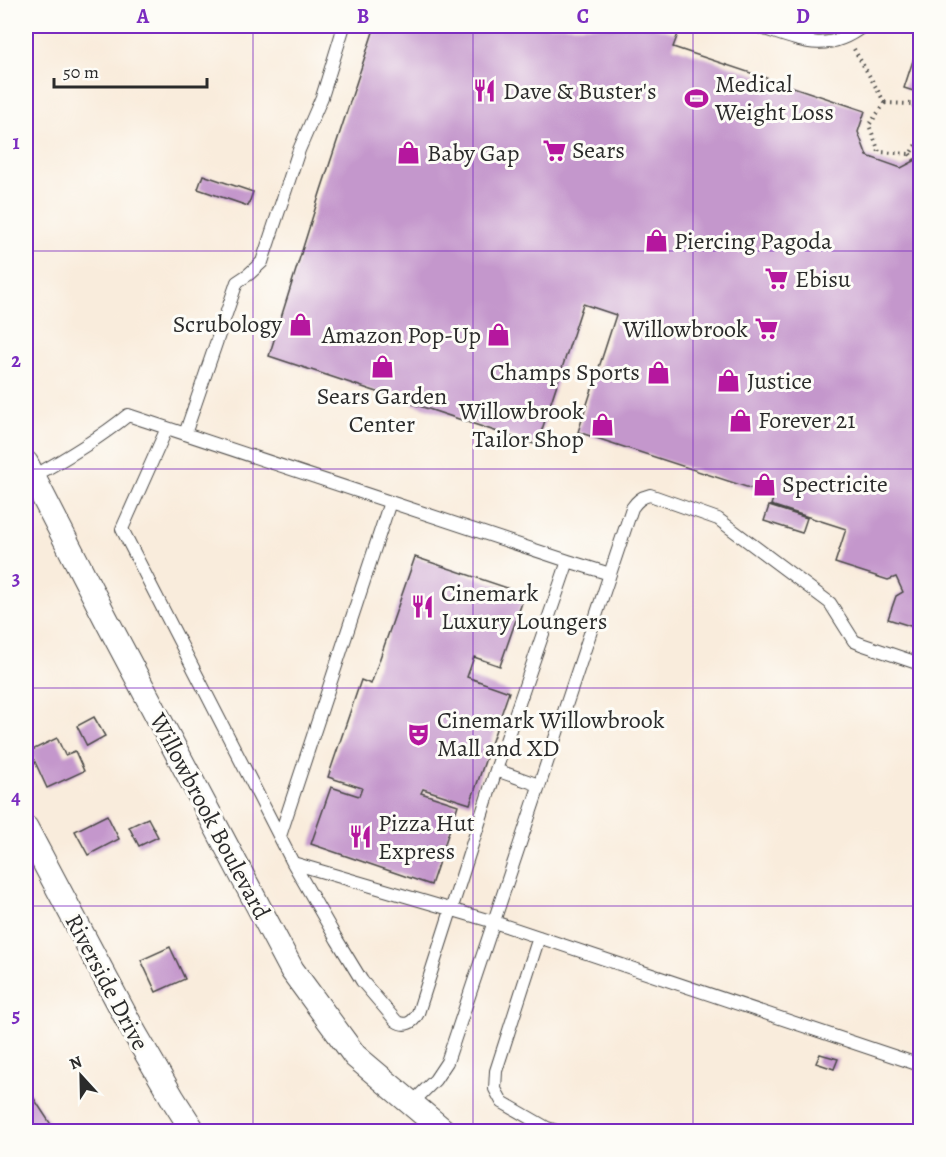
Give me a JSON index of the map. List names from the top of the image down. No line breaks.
{"streets":{"street":["Willowbrook Boulevard","Riverside Drive"]},"places":{"restaurant":["Dave & Buster's","Cinemark Luxury Loungers","Pizza Hut Express"],"sports":["Medical Weight Loss"],"supermarket":["Sears","Ebisu","Willowbrook"],"shop":["Baby Gap","Piercing Pagoda","Scrubology","Amazon Pop-Up","Sears Garden Center","Champs Sports","Justice","Forever 21","Willowbrook Tailor Shop","Spectricite"],"theatre":["Cinemark Willowbrook Mall and XD"]},"scale_bar":"50 m","north":"top","grid":{"columns":["A","B","C","D"],"rows":["1","2","3","4","5"]}}
